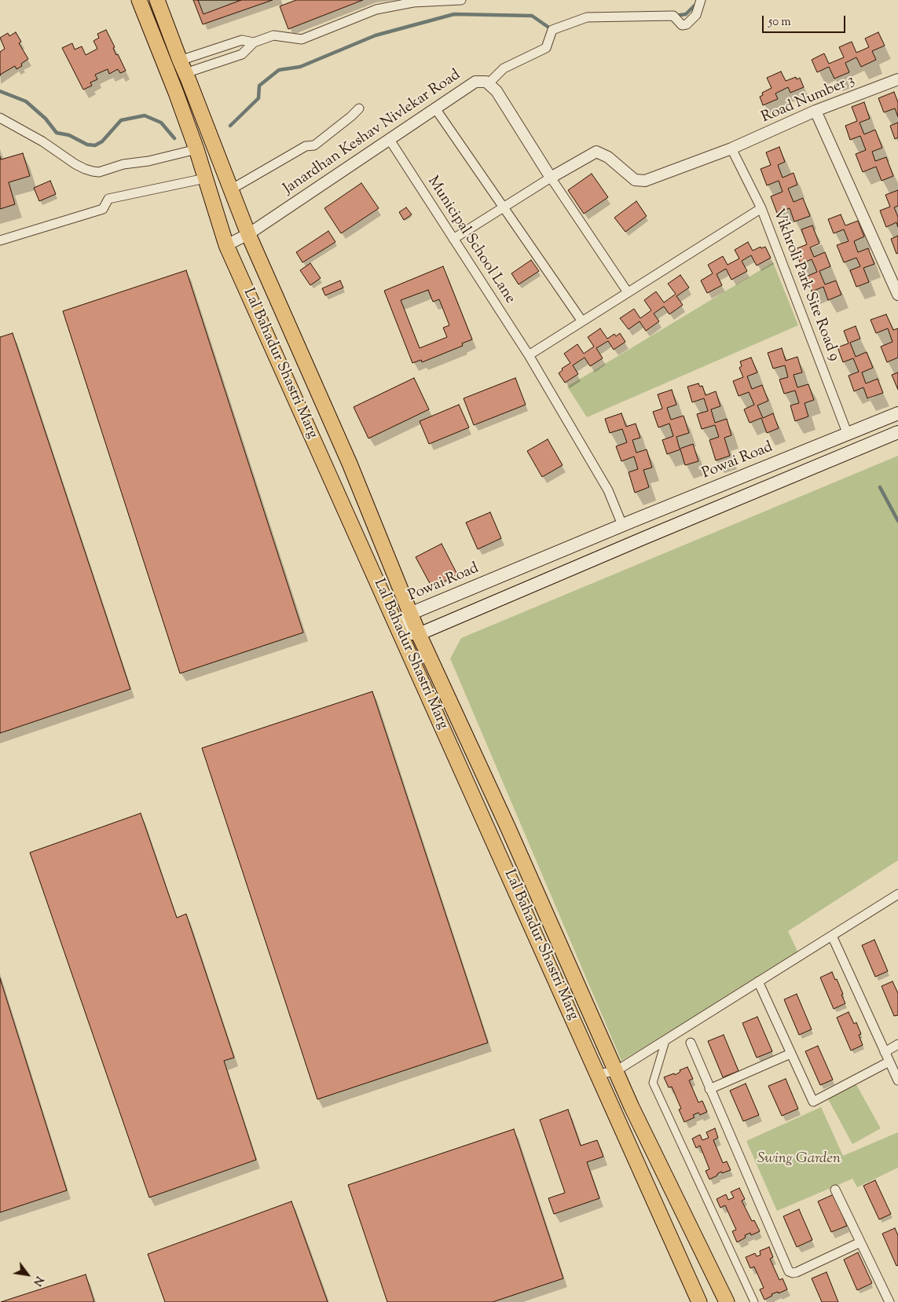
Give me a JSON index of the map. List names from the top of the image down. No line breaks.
{"streets":{"main road":["Lal Bahadur Shastri Marg","Powai Road"],"street":["Road Number 3","Janardhan Keshav Nivlekar Road","Municipal School Lane","Vikhroli Park Site Road 9"]},"crossings":[["Road Number 3","Vikhroli Park Site Road 9"],["Janardhan Keshav Nivlekar Road","Municipal School Lane"],["Janardhan Keshav Nivlekar Road","Lal Bahadur Shastri Marg"],["Municipal School Lane","Powai Road"],["Vikhroli Park Site Road 9","Powai Road"],["Lal Bahadur Shastri Marg","Powai Road"]],"parks":["Swing Garden"],"scale_bar":"50 m","north":"bottom right"}
